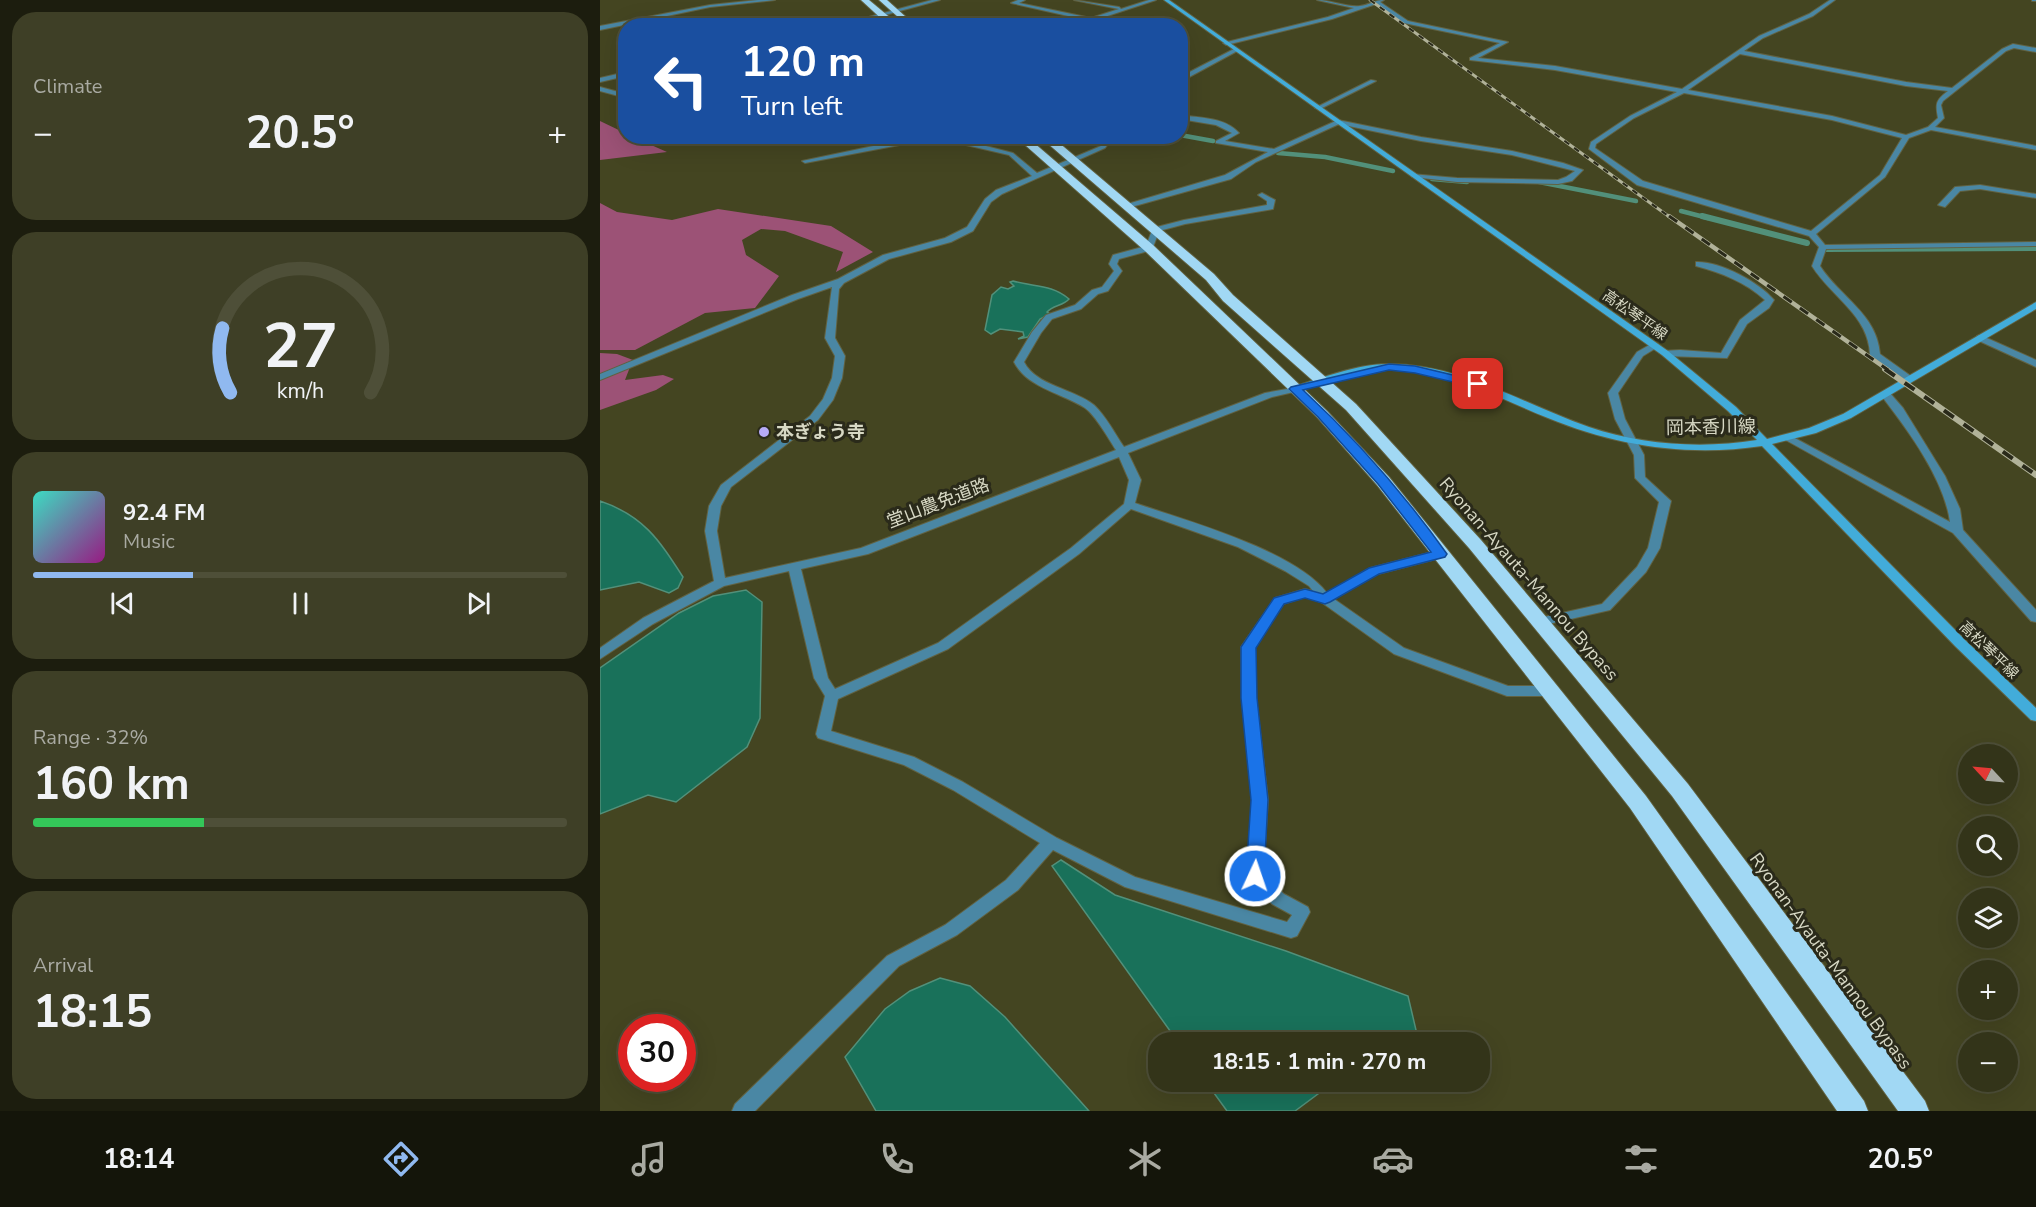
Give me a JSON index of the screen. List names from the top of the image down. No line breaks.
{"streets":{"highway":["Ryonan-Ayauta-Mannou Bypass"],"main road":["高松琴平線","岡本香川線"],"street":["堂山農免道路"]},"crossings":[["高松琴平線","岡本香川線"],["岡本香川線","堂山農免道路"],["岡本香川線","Ryonan-Ayauta-Mannou Bypass"],["堂山農免道路","Ryonan-Ayauta-Mannou Bypass"]],"places":["本ぎょう寺"],"north":"top left","page":{"tile":["Climate",["Range · 32%","160 km"],["Arrival","18:15"]],"turn":["120 m","Turn left"],"heat":["−","20.5°","+"],"song":["92.4 FM","Music"],"map_buttons":["+","−"],"limit":"30","trip":"18:15 · 1 min · 270 m","tabs":["18:14","20.5°"],"gauge":["27","km/h"]}}
